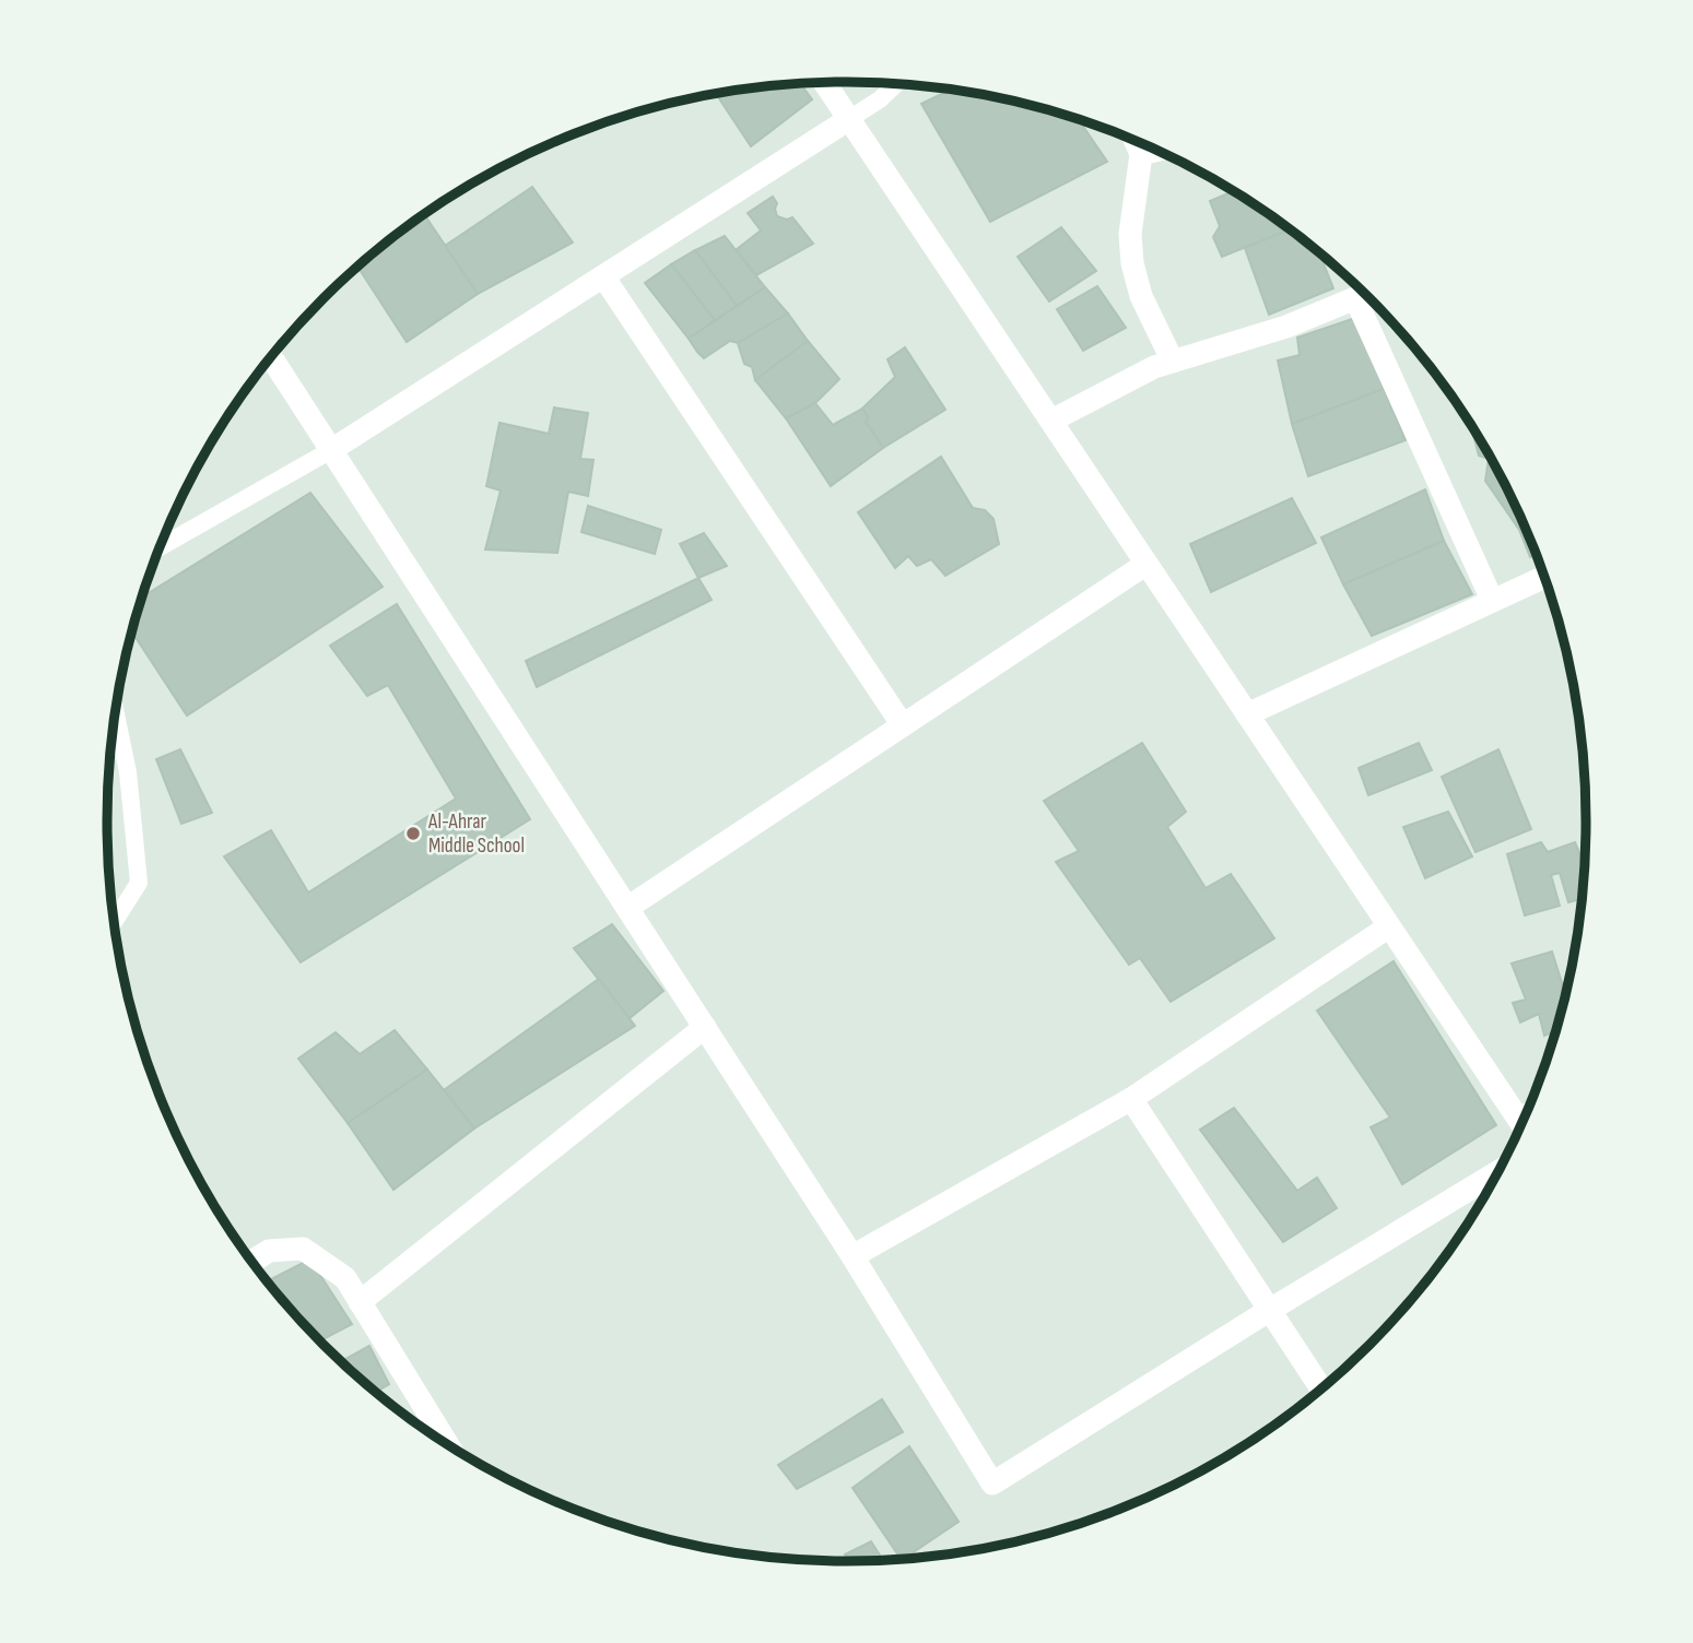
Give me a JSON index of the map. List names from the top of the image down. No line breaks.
{"places":["Al-Ahrar Middle School"]}
